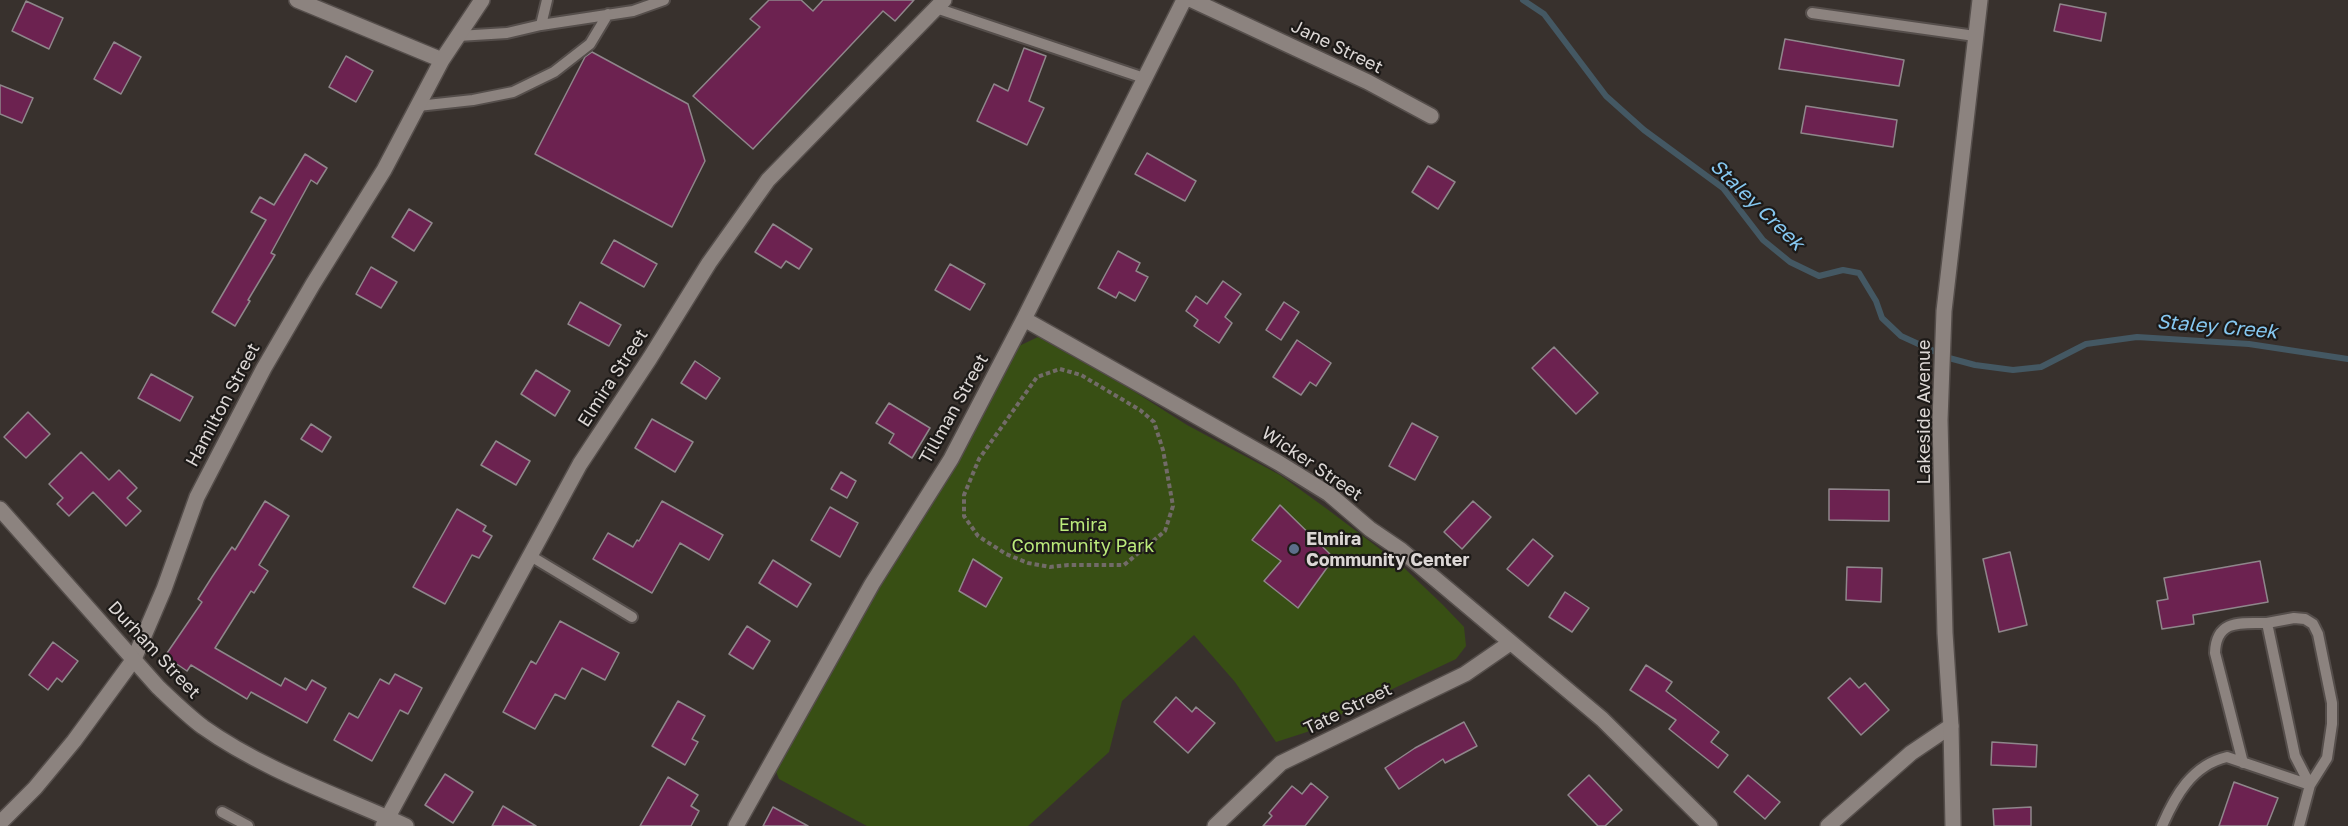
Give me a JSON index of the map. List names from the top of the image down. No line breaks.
{"streets":{"street":["Jane Street","Elmira Street","Hamilton Street","Tillman Street","Lakeside Avenue","Wicker Street","Durham Street","Tate Street"]},"crossings":[["Elmira Street","Durham Street"],["Hamilton Street","Durham Street"],["Tillman Street","Wicker Street"],["Wicker Street","Tate Street"]],"water":["Staley Creek"],"parks":["Emira Community Park"],"places":["Elmira Community Center"]}
